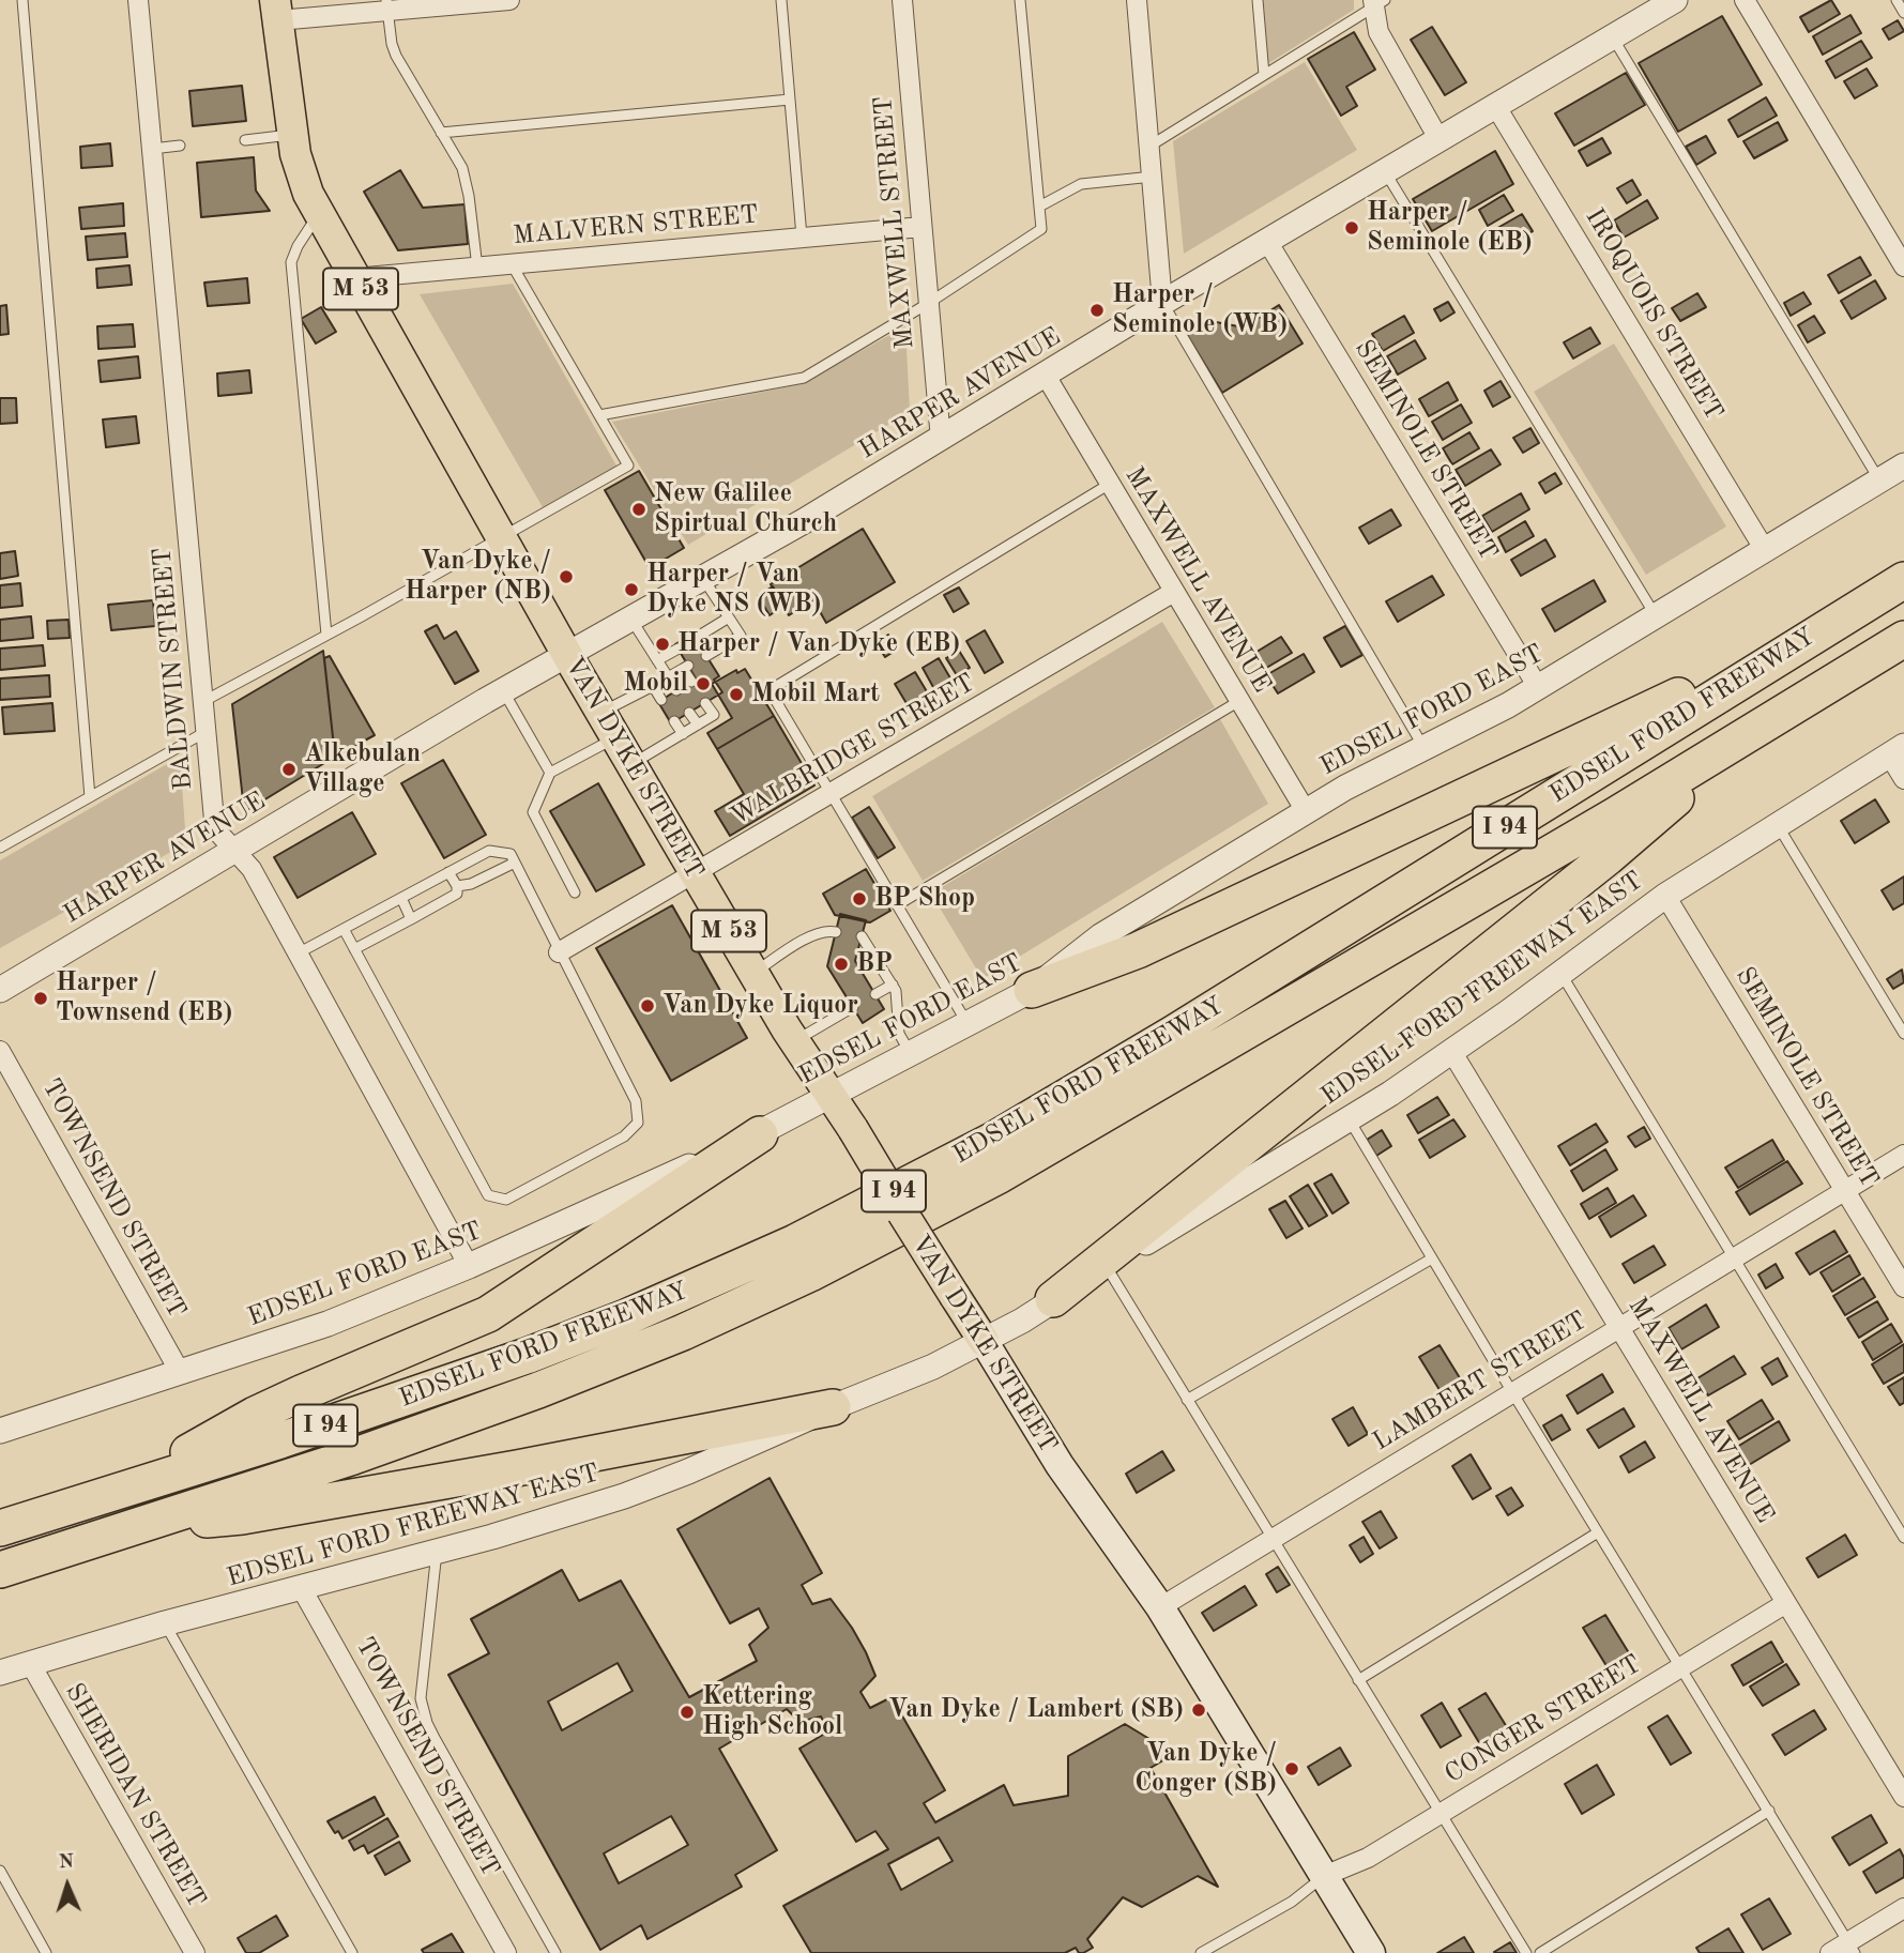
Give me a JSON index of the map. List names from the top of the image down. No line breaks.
{"streets":{"highway":["EDSEL FORD FREEWAY","I 94"],"main road":["M 53","VAN DYKE STREET"],"street":["MAXWELL STREET","MALVERN STREET","IROQUOIS STREET","HARPER AVENUE","SEMINOLE STREET","MAXWELL AVENUE","BALDWIN STREET","EDSEL FORD EAST","WALBRIDGE STREET","EDSEL FORD FREEWAY EAST","TOWNSEND STREET","LAMBERT STREET","CONGER STREET","SHERIDAN STREET"]},"crossings":[["MAXWELL STREET","MALVERN STREET"],["MAXWELL STREET","HARPER AVENUE"],["MALVERN STREET","VAN DYKE STREET"],["IROQUOIS STREET","HARPER AVENUE"],["IROQUOIS STREET","EDSEL FORD EAST"],["HARPER AVENUE","SEMINOLE STREET"],["HARPER AVENUE","MAXWELL AVENUE"],["HARPER AVENUE","BALDWIN STREET"],["HARPER AVENUE","VAN DYKE STREET"],["SEMINOLE STREET","EDSEL FORD EAST"],["SEMINOLE STREET","EDSEL FORD FREEWAY EAST"],["SEMINOLE STREET","LAMBERT STREET"],["MAXWELL AVENUE","EDSEL FORD EAST"],["MAXWELL AVENUE","WALBRIDGE STREET"],["MAXWELL AVENUE","EDSEL FORD FREEWAY EAST"],["MAXWELL AVENUE","LAMBERT STREET"],["MAXWELL AVENUE","CONGER STREET"],["BALDWIN STREET","EDSEL FORD EAST"],["EDSEL FORD EAST","VAN DYKE STREET"],["EDSEL FORD EAST","TOWNSEND STREET"],["WALBRIDGE STREET","VAN DYKE STREET"],["VAN DYKE STREET","EDSEL FORD FREEWAY EAST"],["VAN DYKE STREET","LAMBERT STREET"],["VAN DYKE STREET","CONGER STREET"],["EDSEL FORD FREEWAY EAST","TOWNSEND STREET"],["EDSEL FORD FREEWAY EAST","SHERIDAN STREET"]],"places":["Harper / Seminole (EB)","Harper / Seminole (WB)","New Galilee Spirtual Church","Van Dyke / Harper (NB)","Harper / Van Dyke NS (WB)","Harper / Van Dyke (EB)","Mobil","Mobil Mart","Alkebulan Village","BP Shop","BP","Harper / Townsend (EB)","Van Dyke Liquor","Van Dyke / Lambert (SB)","Kettering High School","Van Dyke / Conger (SB)"],"north":"top"}
